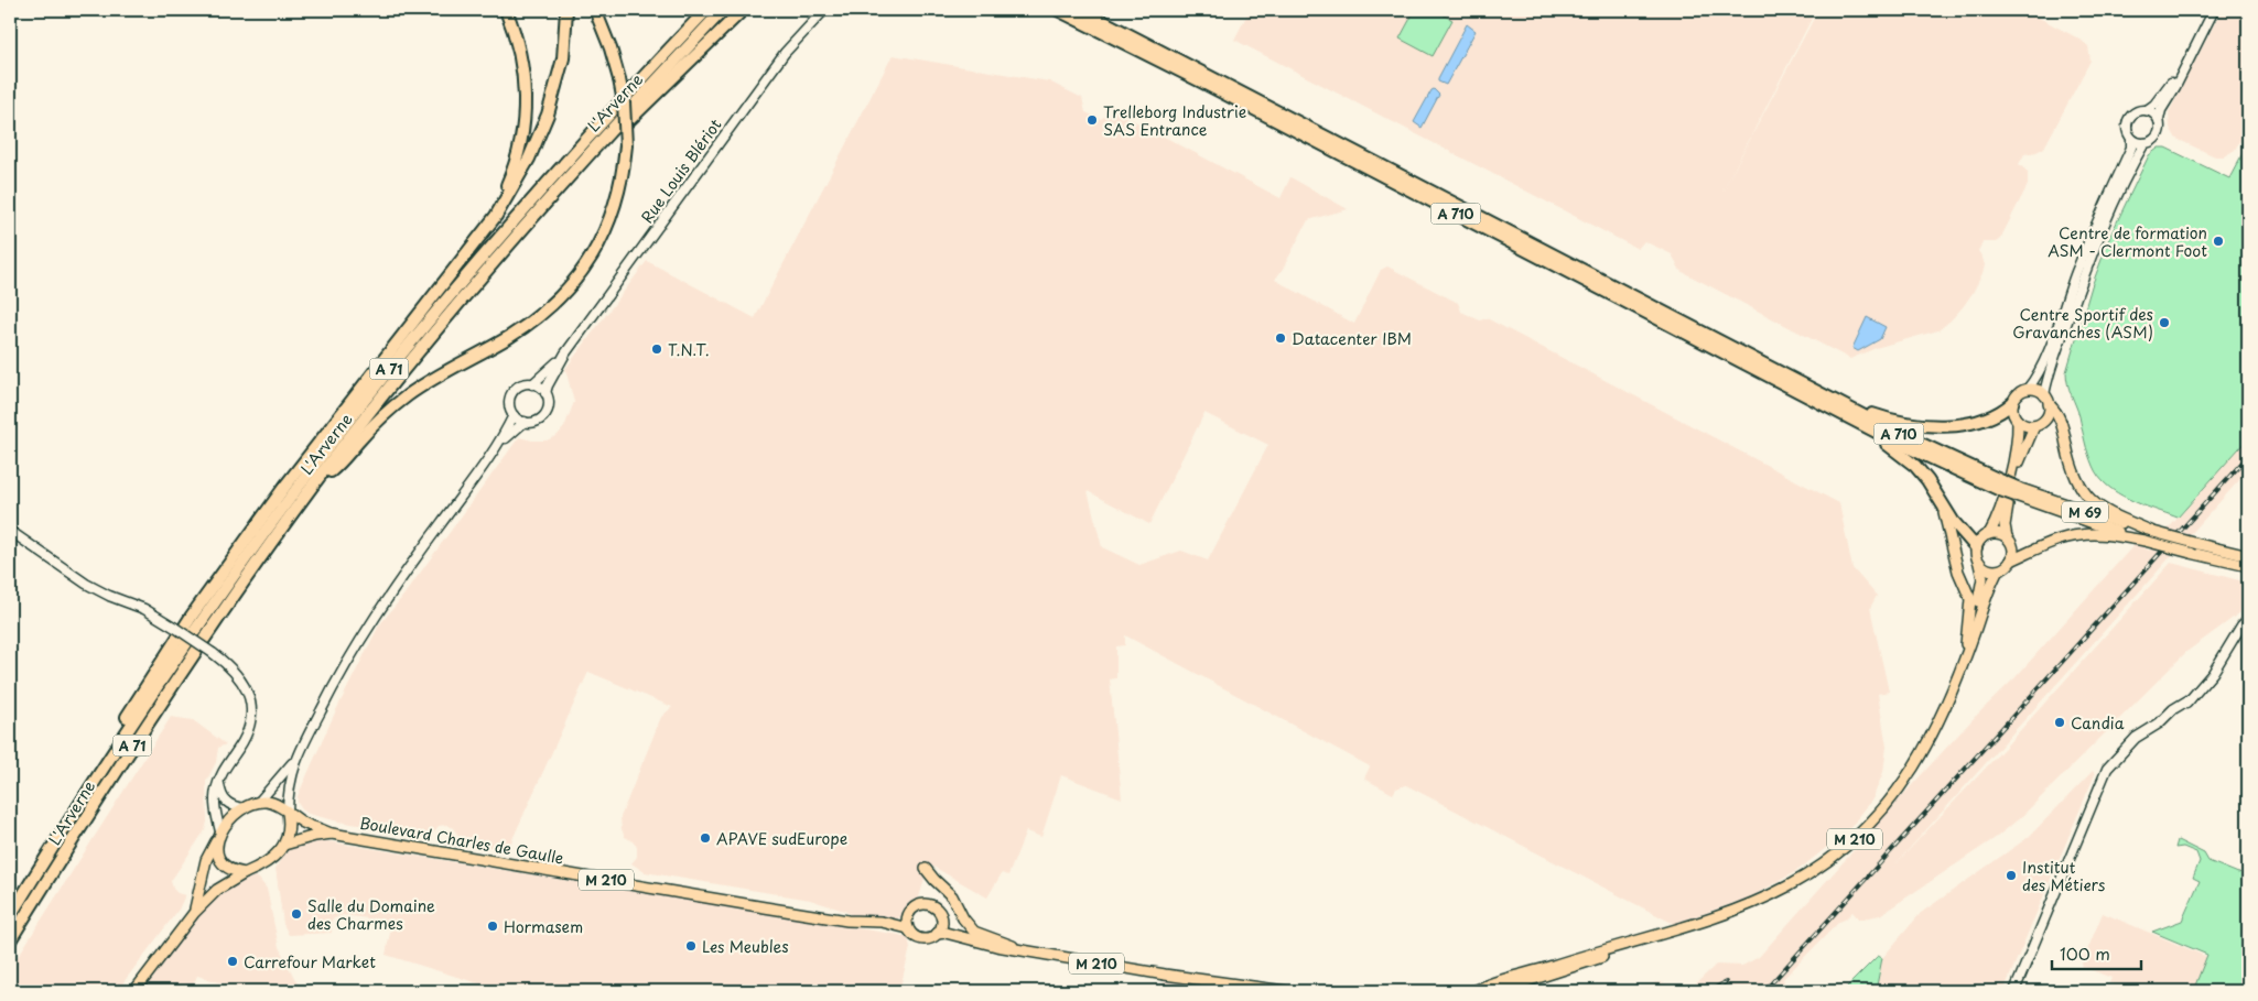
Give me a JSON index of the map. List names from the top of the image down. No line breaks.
{"streets":{"highway":["L'Arverne","A 710","A 71"],"main road":["Rue Louis Blériot","M 69","M 210","Boulevard Charles de Gaulle"]},"crossings":[["A 710","M 69"],["M 210","Boulevard Charles de Gaulle"]],"places":["Trelleborg Industrie SAS Entrance","Centre de formation ASM - Clermont Foot","Centre Sportif des Gravanches (ASM)","Datacenter IBM","T.N.T.","Candia","APAVE sudEurope","Institut des Métiers","Salle du Domaine des Charmes","Hormasem","Les Meubles","Carrefour Market"],"scale_bar":"100 m"}
